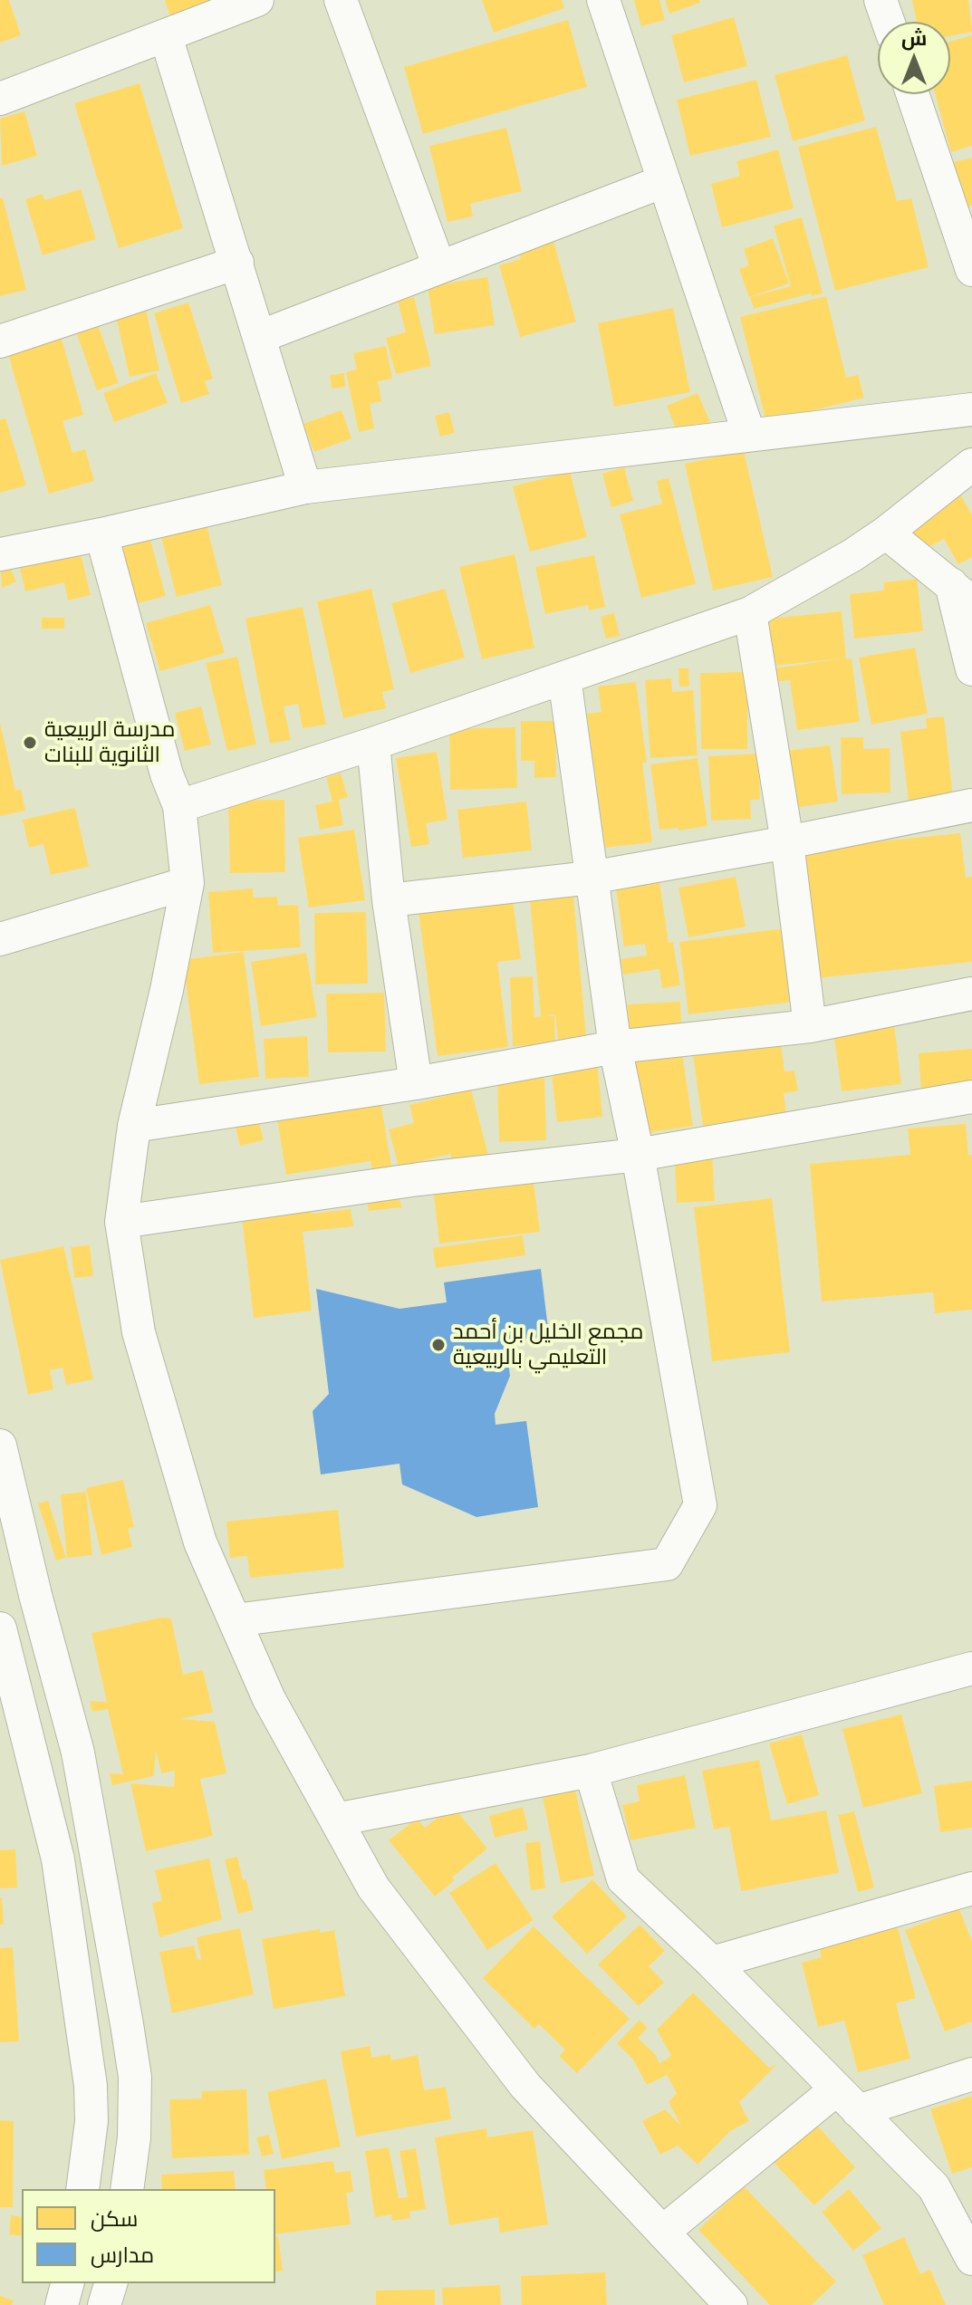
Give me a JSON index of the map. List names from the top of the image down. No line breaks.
{"places":["مدرسة الربيعية الثانوية للبنات","مجمع الخليل بن أحمد التعليمي بالربيعية"],"legend":["سكن","مدارس"],"north":"top"}
